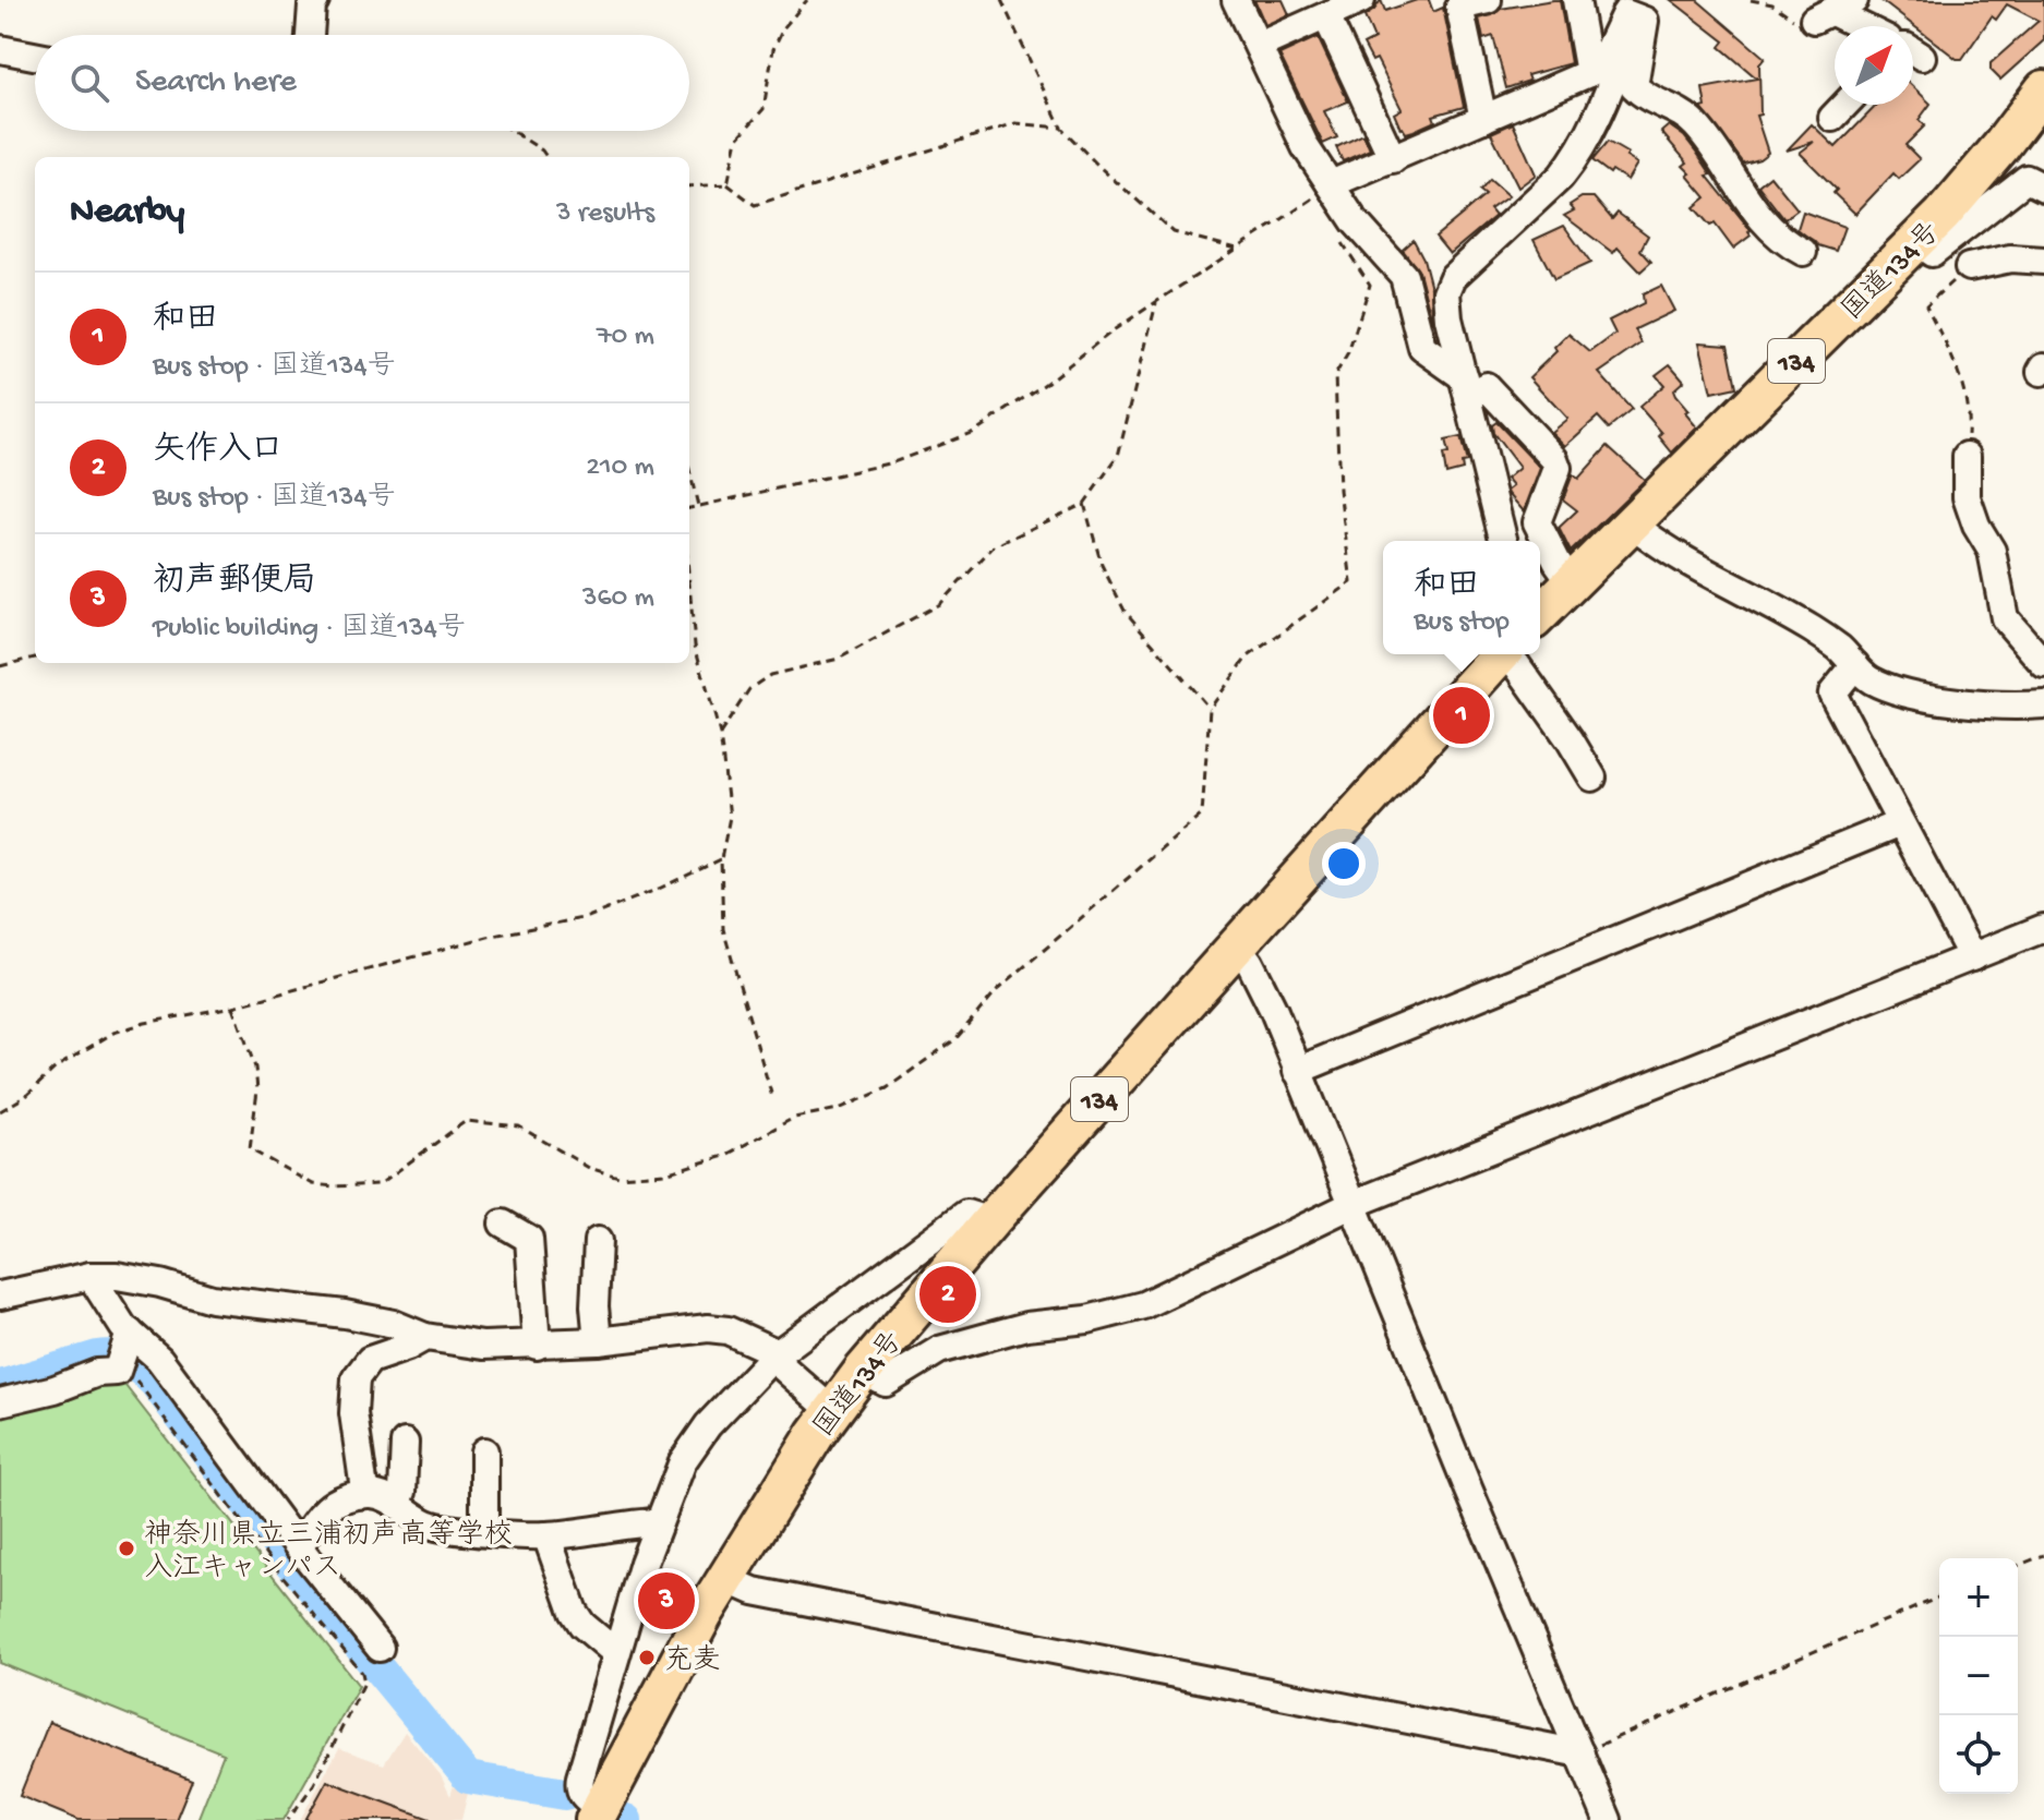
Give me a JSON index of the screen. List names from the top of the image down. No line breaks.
{"streets":{"highway":["国道134号","134"]},"places":["神奈川県立三浦初声高等学校 入江キャンパス","充麦"],"north":"top right","page":{"search":"Search here","heading":["Nearby","3 results"],"list":[{"mark":"1","name":"和田","note":"Bus stop · 国道134号","value":"70 m"},{"mark":"2","name":"矢作入口","note":"Bus stop · 国道134号","value":"210 m"},{"mark":"3","name":"初声郵便局","note":"Public building · 国道134号","value":"360 m"}],"popup":["和田","Bus stop"],"pins":["1","2","3"],"map_buttons":["+","−"]}}
